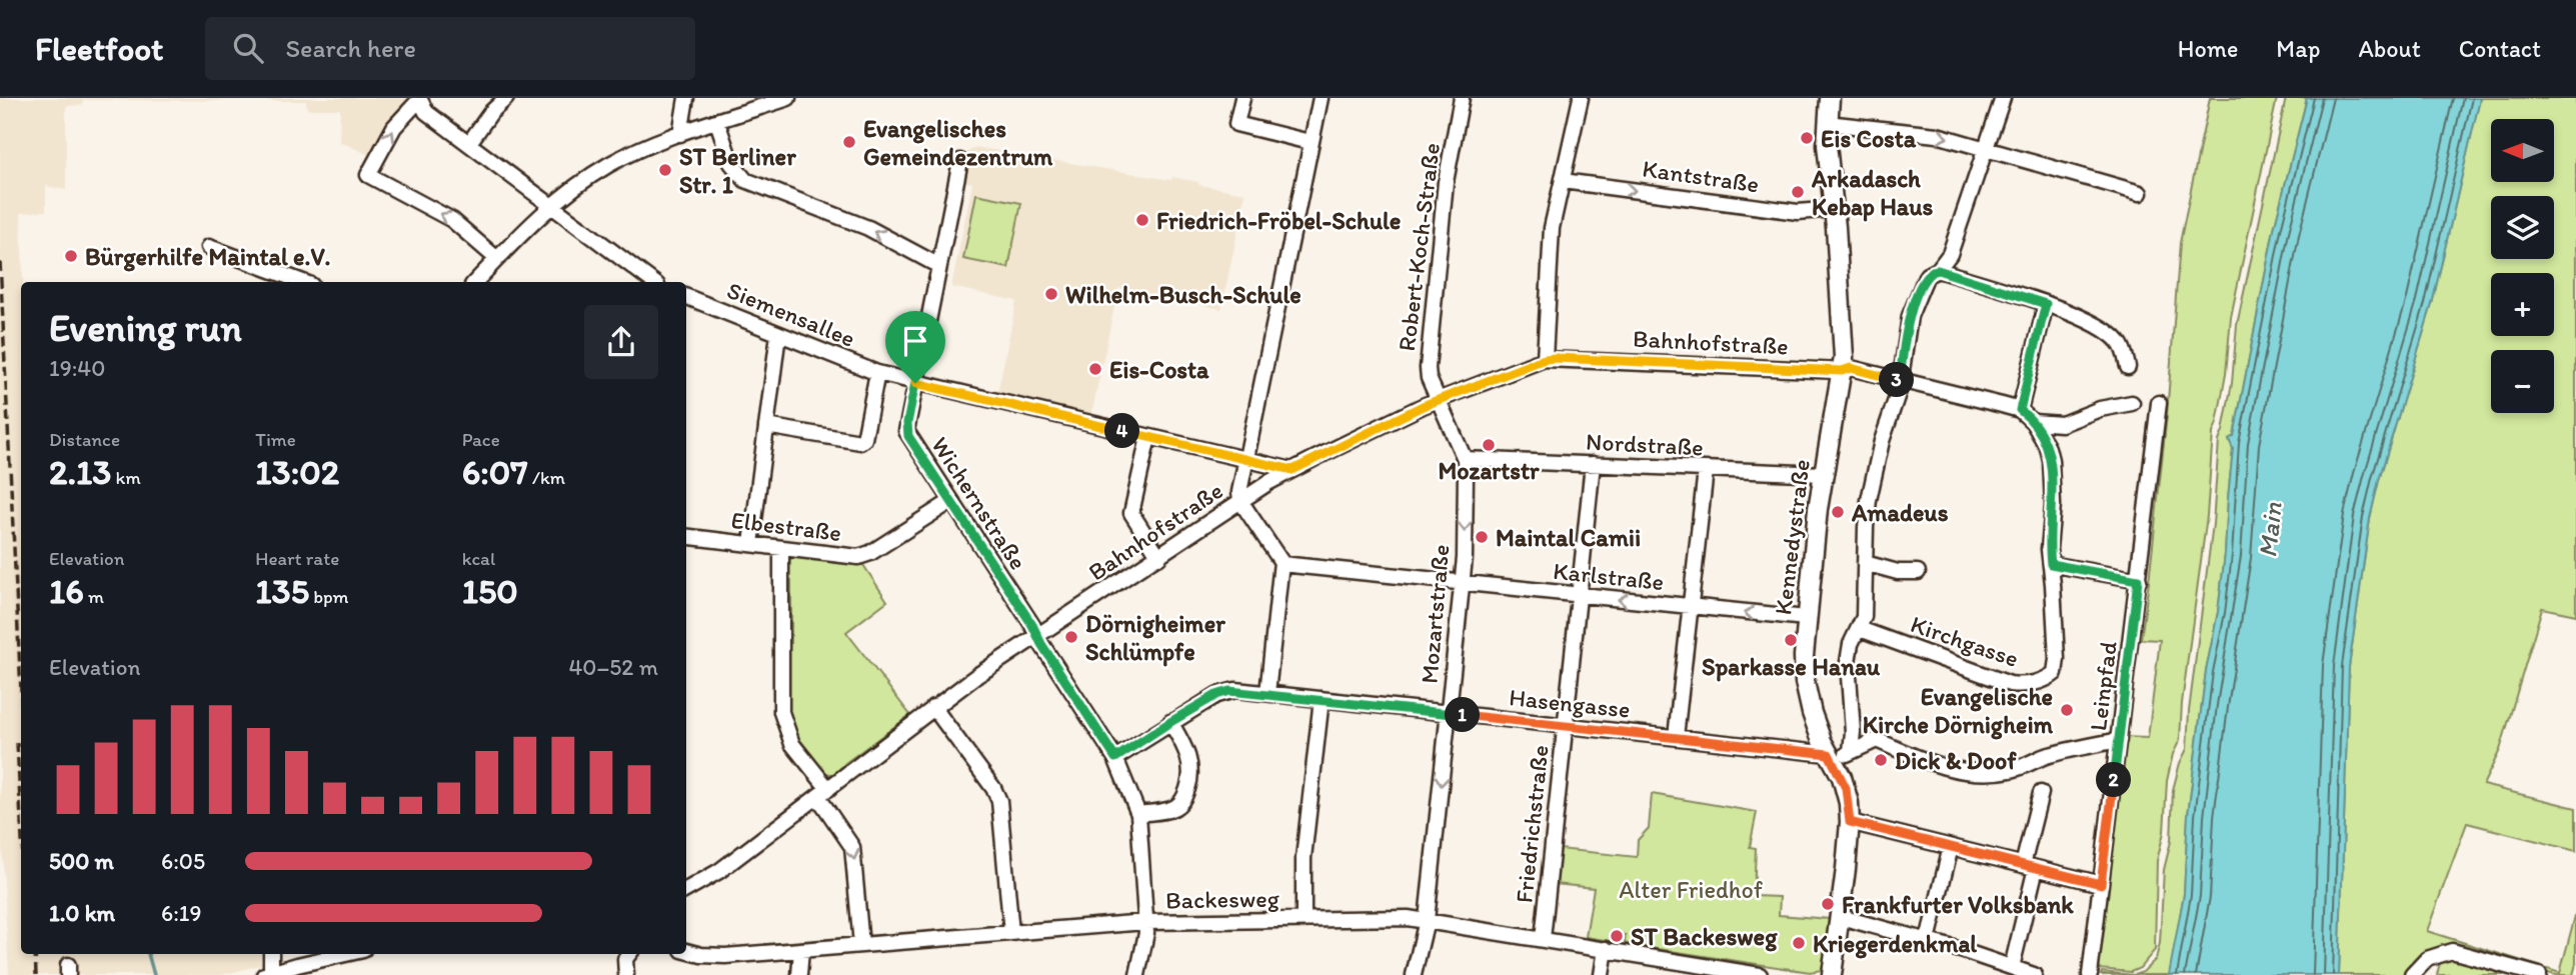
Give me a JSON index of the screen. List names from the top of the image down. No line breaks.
{"streets":{"main road":["Kennedystraße"],"street":["Kantstraße","Robert-Koch-Straße","Siemensallee","Bahnhofstraße","Nordstraße","Wichernstraße","Elbestraße","Karlstraße","Mozartstraße","Kirchgasse","Leinpfad","Hasengasse","Friedrichstraße","Backesweg"]},"crossings":[["Kantstraße","Kennedystraße"],["Robert-Koch-Straße","Bahnhofstraße"],["Robert-Koch-Straße","Mozartstraße"],["Siemensallee","Bahnhofstraße"],["Siemensallee","Wichernstraße"],["Bahnhofstraße","Wichernstraße"],["Bahnhofstraße","Kennedystraße"],["Bahnhofstraße","Mozartstraße"],["Nordstraße","Kennedystraße"],["Nordstraße","Mozartstraße"],["Nordstraße","Friedrichstraße"],["Wichernstraße","Elbestraße"],["Wichernstraße","Hasengasse"],["Wichernstraße","Backesweg"],["Kennedystraße","Karlstraße"],["Kennedystraße","Hasengasse"],["Karlstraße","Mozartstraße"],["Karlstraße","Friedrichstraße"],["Mozartstraße","Hasengasse"],["Mozartstraße","Backesweg"],["Hasengasse","Friedrichstraße"],["Friedrichstraße","Backesweg"]],"one_way":["Kantstraße","Karlstraße","Mozartstraße"],"water":["Main"],"parks":["Alter Friedhof"],"places":["Eis Costa","Evangelisches Gemeindezentrum","ST Berliner Str. 1","Arkadasch Kebap Haus","Friedrich-Fröbel-Schule","Bürgerhilfe Maintal e.V.","Wilhelm-Busch-Schule","Eis-Costa","Mozartstr","Amadeus","Maintal Camii","Dörnigheimer Schlümpfe","Sparkasse Hanau","Evangelische Kirche Dörnigheim","Dick & Doof","Frankfurter Volksbank","ST Backesweg","Kriegerdenkmal"],"north":"left","page":{"header":"Fleetfoot","search":"Search here","nav":["Home","Map","About","Contact"],"map_buttons":["+","−"],"heading":["Evening run","19:40"],"pins":["3","4","1","2"],"stats":[["Distance","2.13 km"],["Time","13:02"],["Pace","6:07 /km"],["Elevation","16 m"],["Heart rate","135 bpm"],["kcal","150"]],"chart":["Elevation","40–52 m"],"list":[{"name":"500 m","note":"6:05"},{"name":"1.0 km","note":"6:19"}]}}
